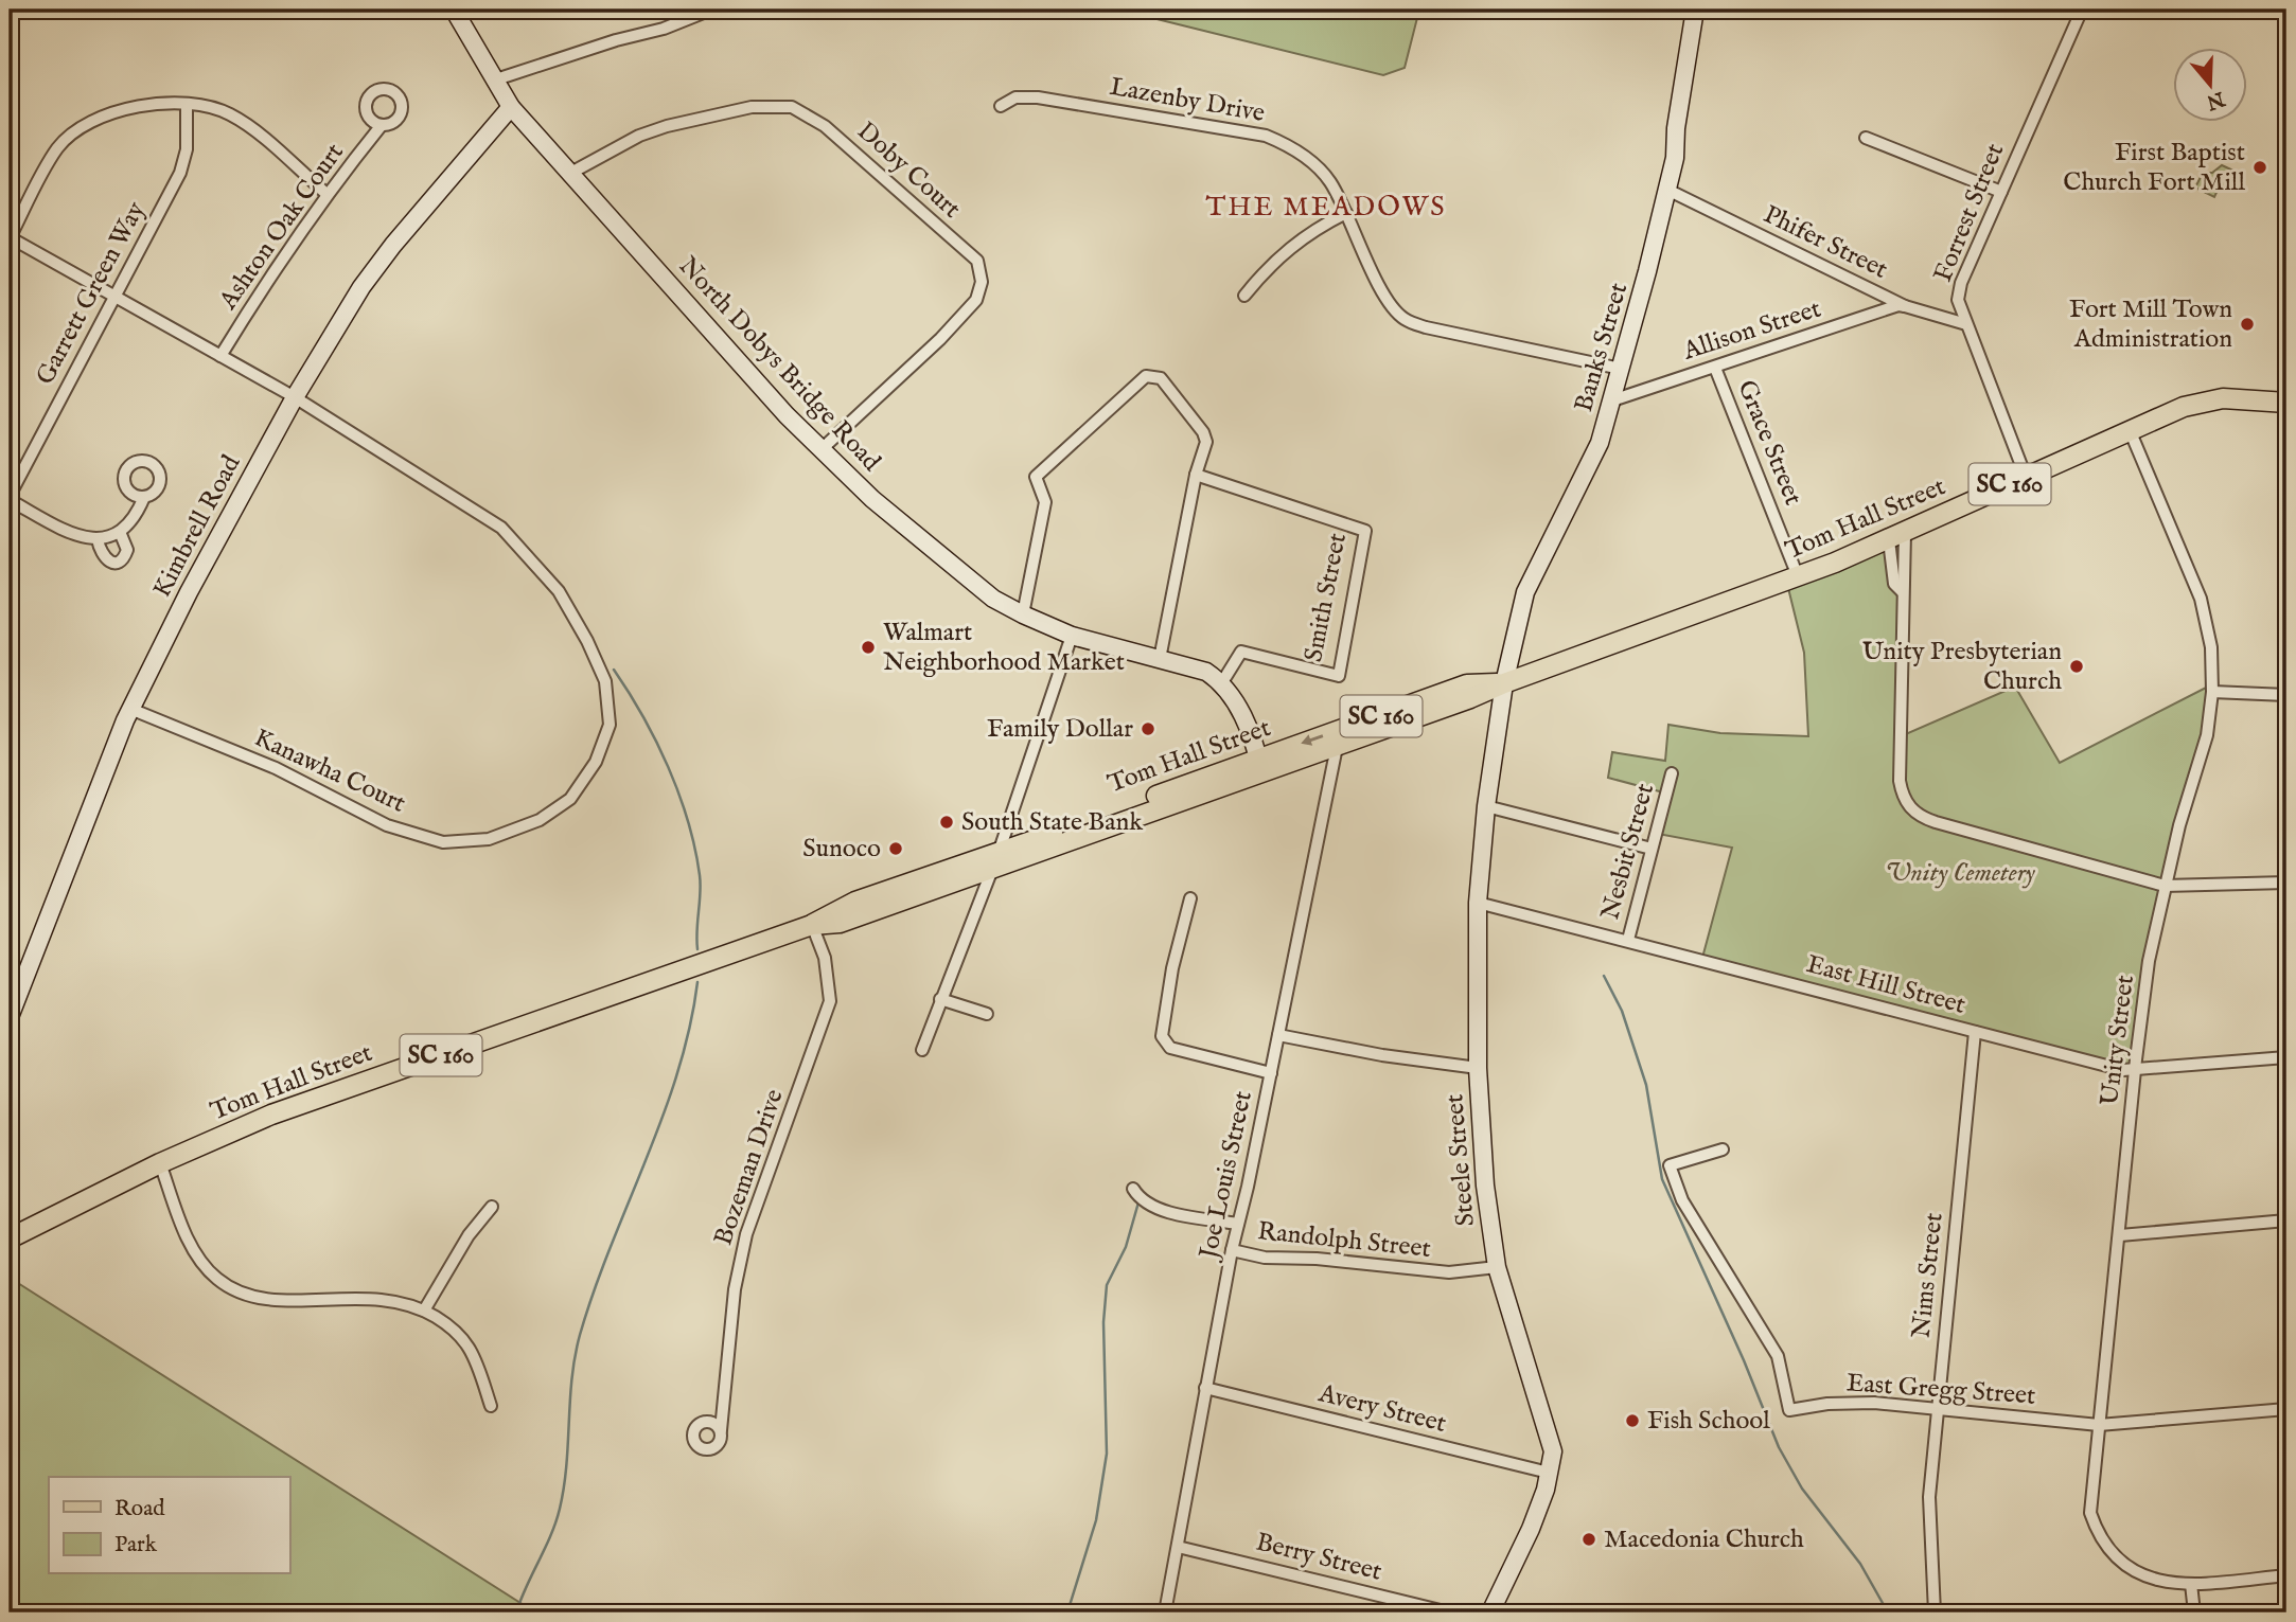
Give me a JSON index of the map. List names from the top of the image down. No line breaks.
{"streets":{"main road":["SC 160","Tom Hall Street"],"street":["Lazenby Drive","Doby Court","Forrest Street","Ashton Oak Court","Phifer Street","Garrett Green Way","Allison Street","Banks Street","North Dobys Bridge Road","Grace Street","Kimbrell Road","Smith Street","Kanawha Court","Nesbit Street","East Hill Street","Unity Street","Steele Street","Bozeman Drive","Joe Louis Street","Randolph Street","Nims Street","East Gregg Street","Avery Street","Berry Street"]},"crossings":[["Lazenby Drive","Banks Street"],["Doby Court","North Dobys Bridge Road"],["Forrest Street","Phifer Street"],["Forrest Street","Tom Hall Street"],["Ashton Oak Court","Kanawha Court"],["Phifer Street","Allison Street"],["Phifer Street","Banks Street"],["Garrett Green Way","Kanawha Court"],["Allison Street","Banks Street"],["Allison Street","Grace Street"],["Banks Street","Tom Hall Street"],["Banks Street","Steele Street"],["North Dobys Bridge Road","Kimbrell Road"],["North Dobys Bridge Road","Smith Street"],["Grace Street","Tom Hall Street"],["Tom Hall Street","Unity Street"],["Tom Hall Street","Steele Street"],["Tom Hall Street","Bozeman Drive"],["Tom Hall Street","Joe Louis Street"],["Kimbrell Road","Kanawha Court"],["Nesbit Street","East Hill Street"],["East Hill Street","Unity Street"],["East Hill Street","Steele Street"],["East Hill Street","Nims Street"],["Unity Street","East Gregg Street"],["Steele Street","Randolph Street"],["Steele Street","Avery Street"],["Joe Louis Street","Randolph Street"],["Joe Louis Street","Avery Street"],["Joe Louis Street","Berry Street"],["Nims Street","East Gregg Street"]],"districts":["THE MEADOWS"],"parks":["Unity Cemetery"],"places":["First Baptist Church Fort Mill","Fort Mill Town Administration","Walmart Neighborhood Market","Unity Presbyterian Church","Family Dollar","South State Bank","Sunoco","Fish School","Macedonia Church"],"legend":["Road","Park"],"north":"bottom"}
